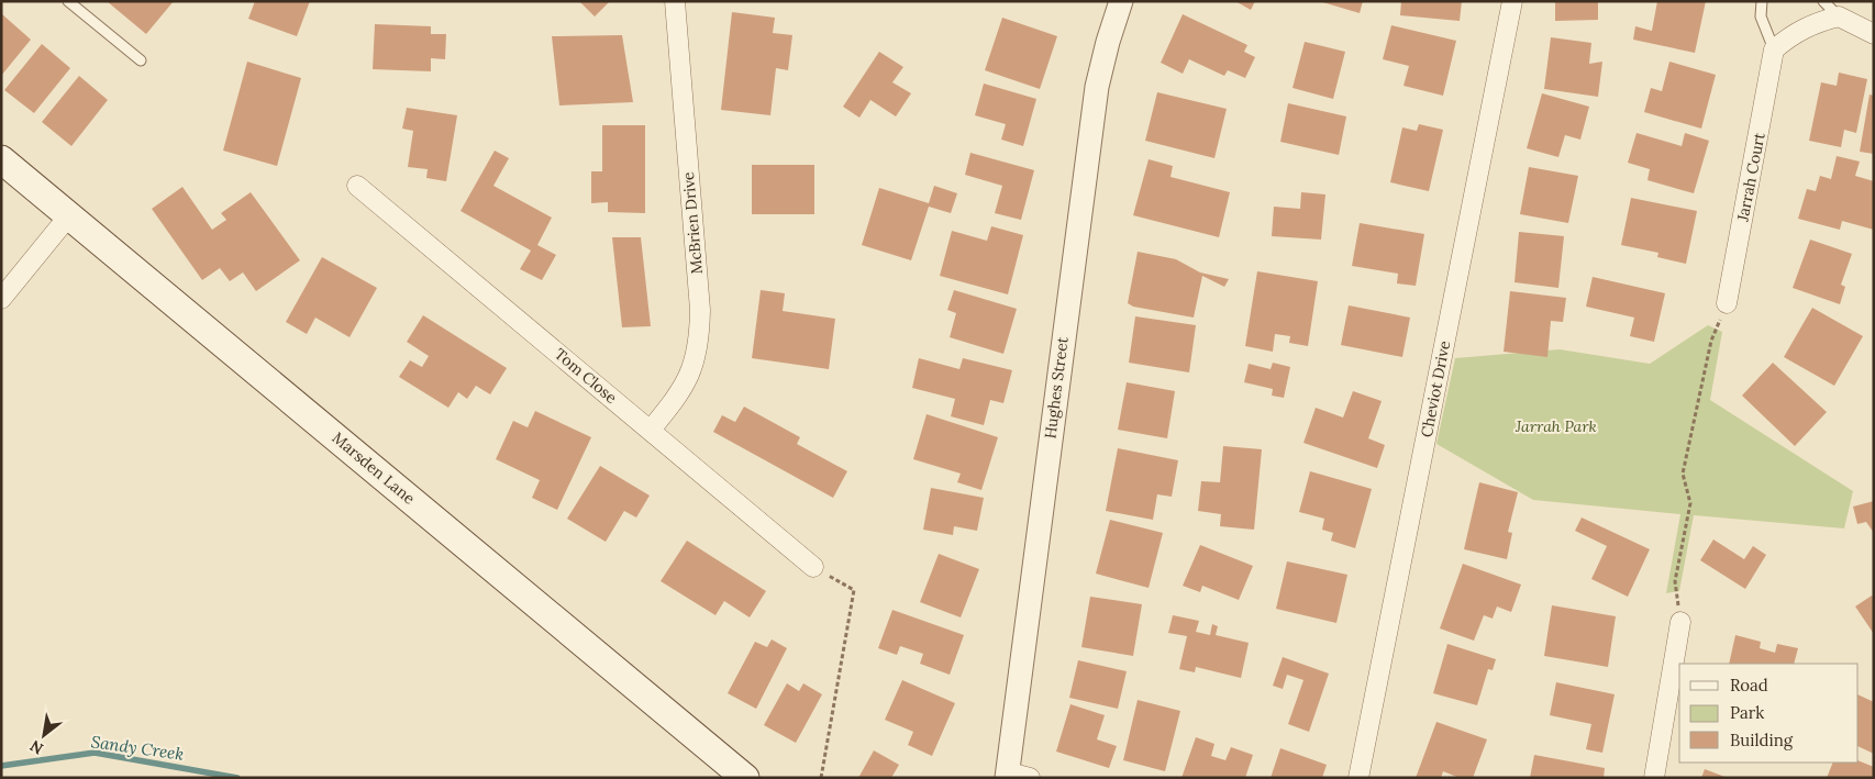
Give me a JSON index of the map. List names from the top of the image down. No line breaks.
{"streets":{"main road":["Marsden Lane"],"street":["Jarrah Court","McBrien Drive","Tom Close","Hughes Street","Cheviot Drive"]},"crossings":[["McBrien Drive","Tom Close"]],"water":["Sandy Creek"],"parks":["Jarrah Park"],"legend":["Road","Park","Building"],"north":"bottom left"}
